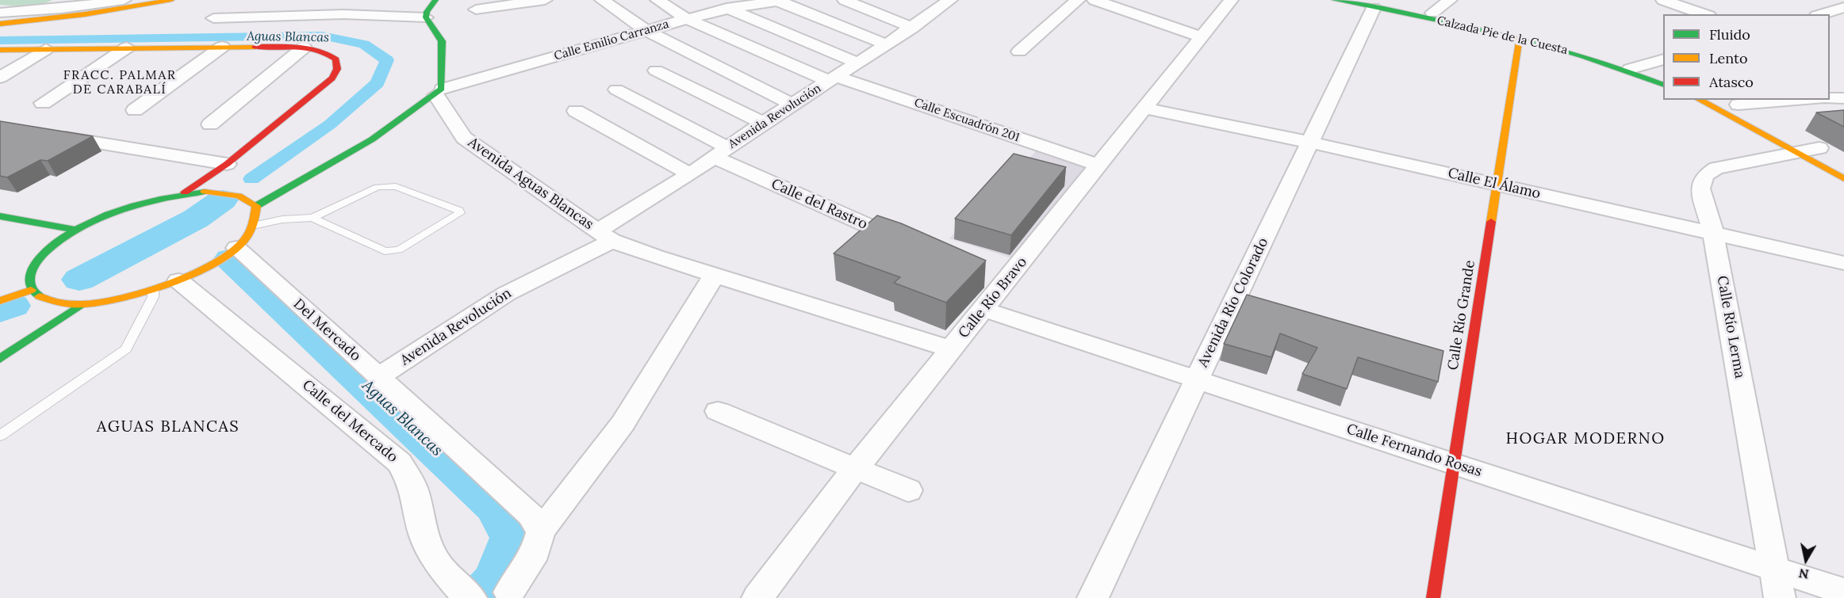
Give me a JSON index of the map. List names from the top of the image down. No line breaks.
{"streets":{"main road":["Calzada Pie de la Cuesta","Calle Río Grande"],"street":["Calle Emilio Carranza","Avenida Revolución","Calle Escuadrón 201","Avenida Aguas Blancas","Calle El Álamo","Calle del Rastro","Calle Río Bravo","Avenida Río Colorado","Calle Río Lerma","Del Mercado","Calle del Mercado","Calle Fernando Rosas"]},"crossings":[["Calzada Pie de la Cuesta","Avenida Río Colorado"],["Calzada Pie de la Cuesta","Calle Río Grande"],["Calle Emilio Carranza","Calle Escuadrón 201"],["Calle Emilio Carranza","Avenida Aguas Blancas"],["Avenida Revolución","Calle Escuadrón 201"],["Avenida Revolución","Avenida Aguas Blancas"],["Avenida Revolución","Calle del Rastro"],["Avenida Revolución","Del Mercado"],["Calle Escuadrón 201","Calle Río Bravo"],["Avenida Aguas Blancas","Calle Río Bravo"],["Calle El Álamo","Calle Río Bravo"],["Calle El Álamo","Avenida Río Colorado"],["Calle El Álamo","Calle Río Grande"],["Calle El Álamo","Calle Río Lerma"],["Calle Río Bravo","Calle Fernando Rosas"],["Avenida Río Colorado","Calle Fernando Rosas"],["Calle Río Grande","Calle Fernando Rosas"],["Calle Río Lerma","Calle Fernando Rosas"]],"districts":["FRACC. PALMAR DE CARABALÍ","AGUAS BLANCAS","HOGAR MODERNO"],"water":["Aguas Blancas"],"legend":["Fluido","Lento","Atasco"],"north":"bottom"}
